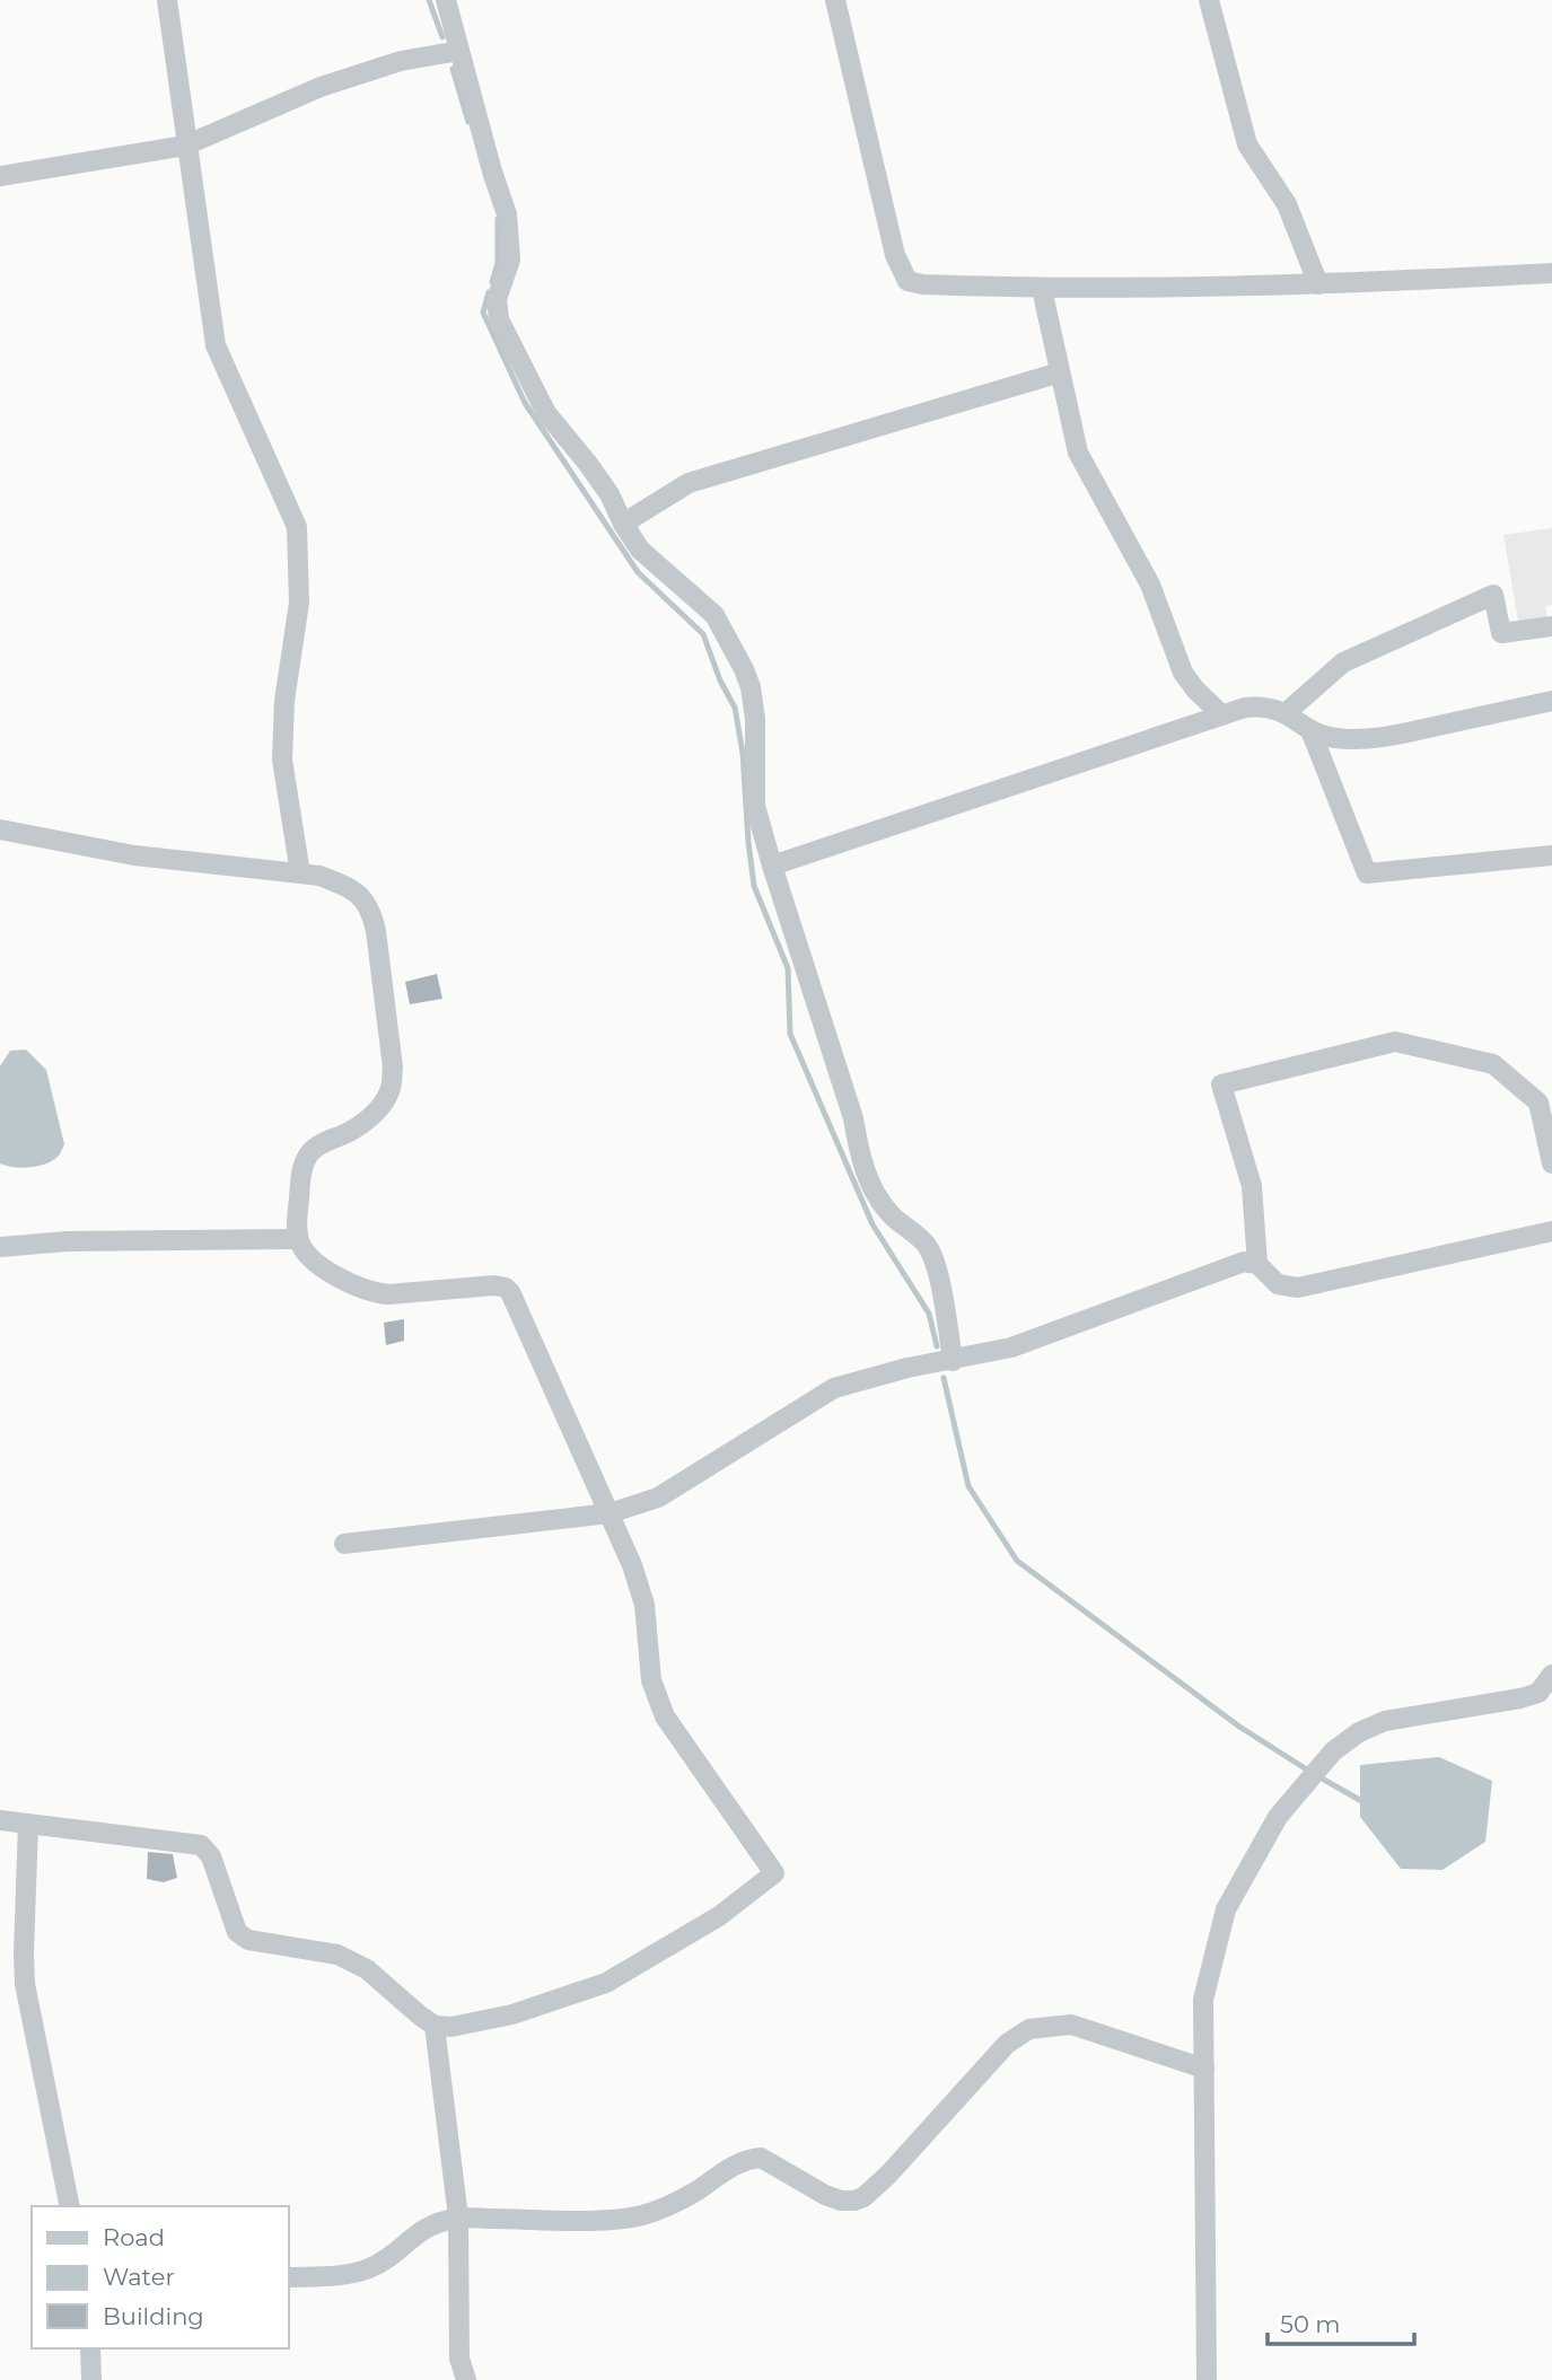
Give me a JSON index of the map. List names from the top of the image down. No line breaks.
{"legend":["Road","Water","Building"],"scale_bar":"50 m"}
